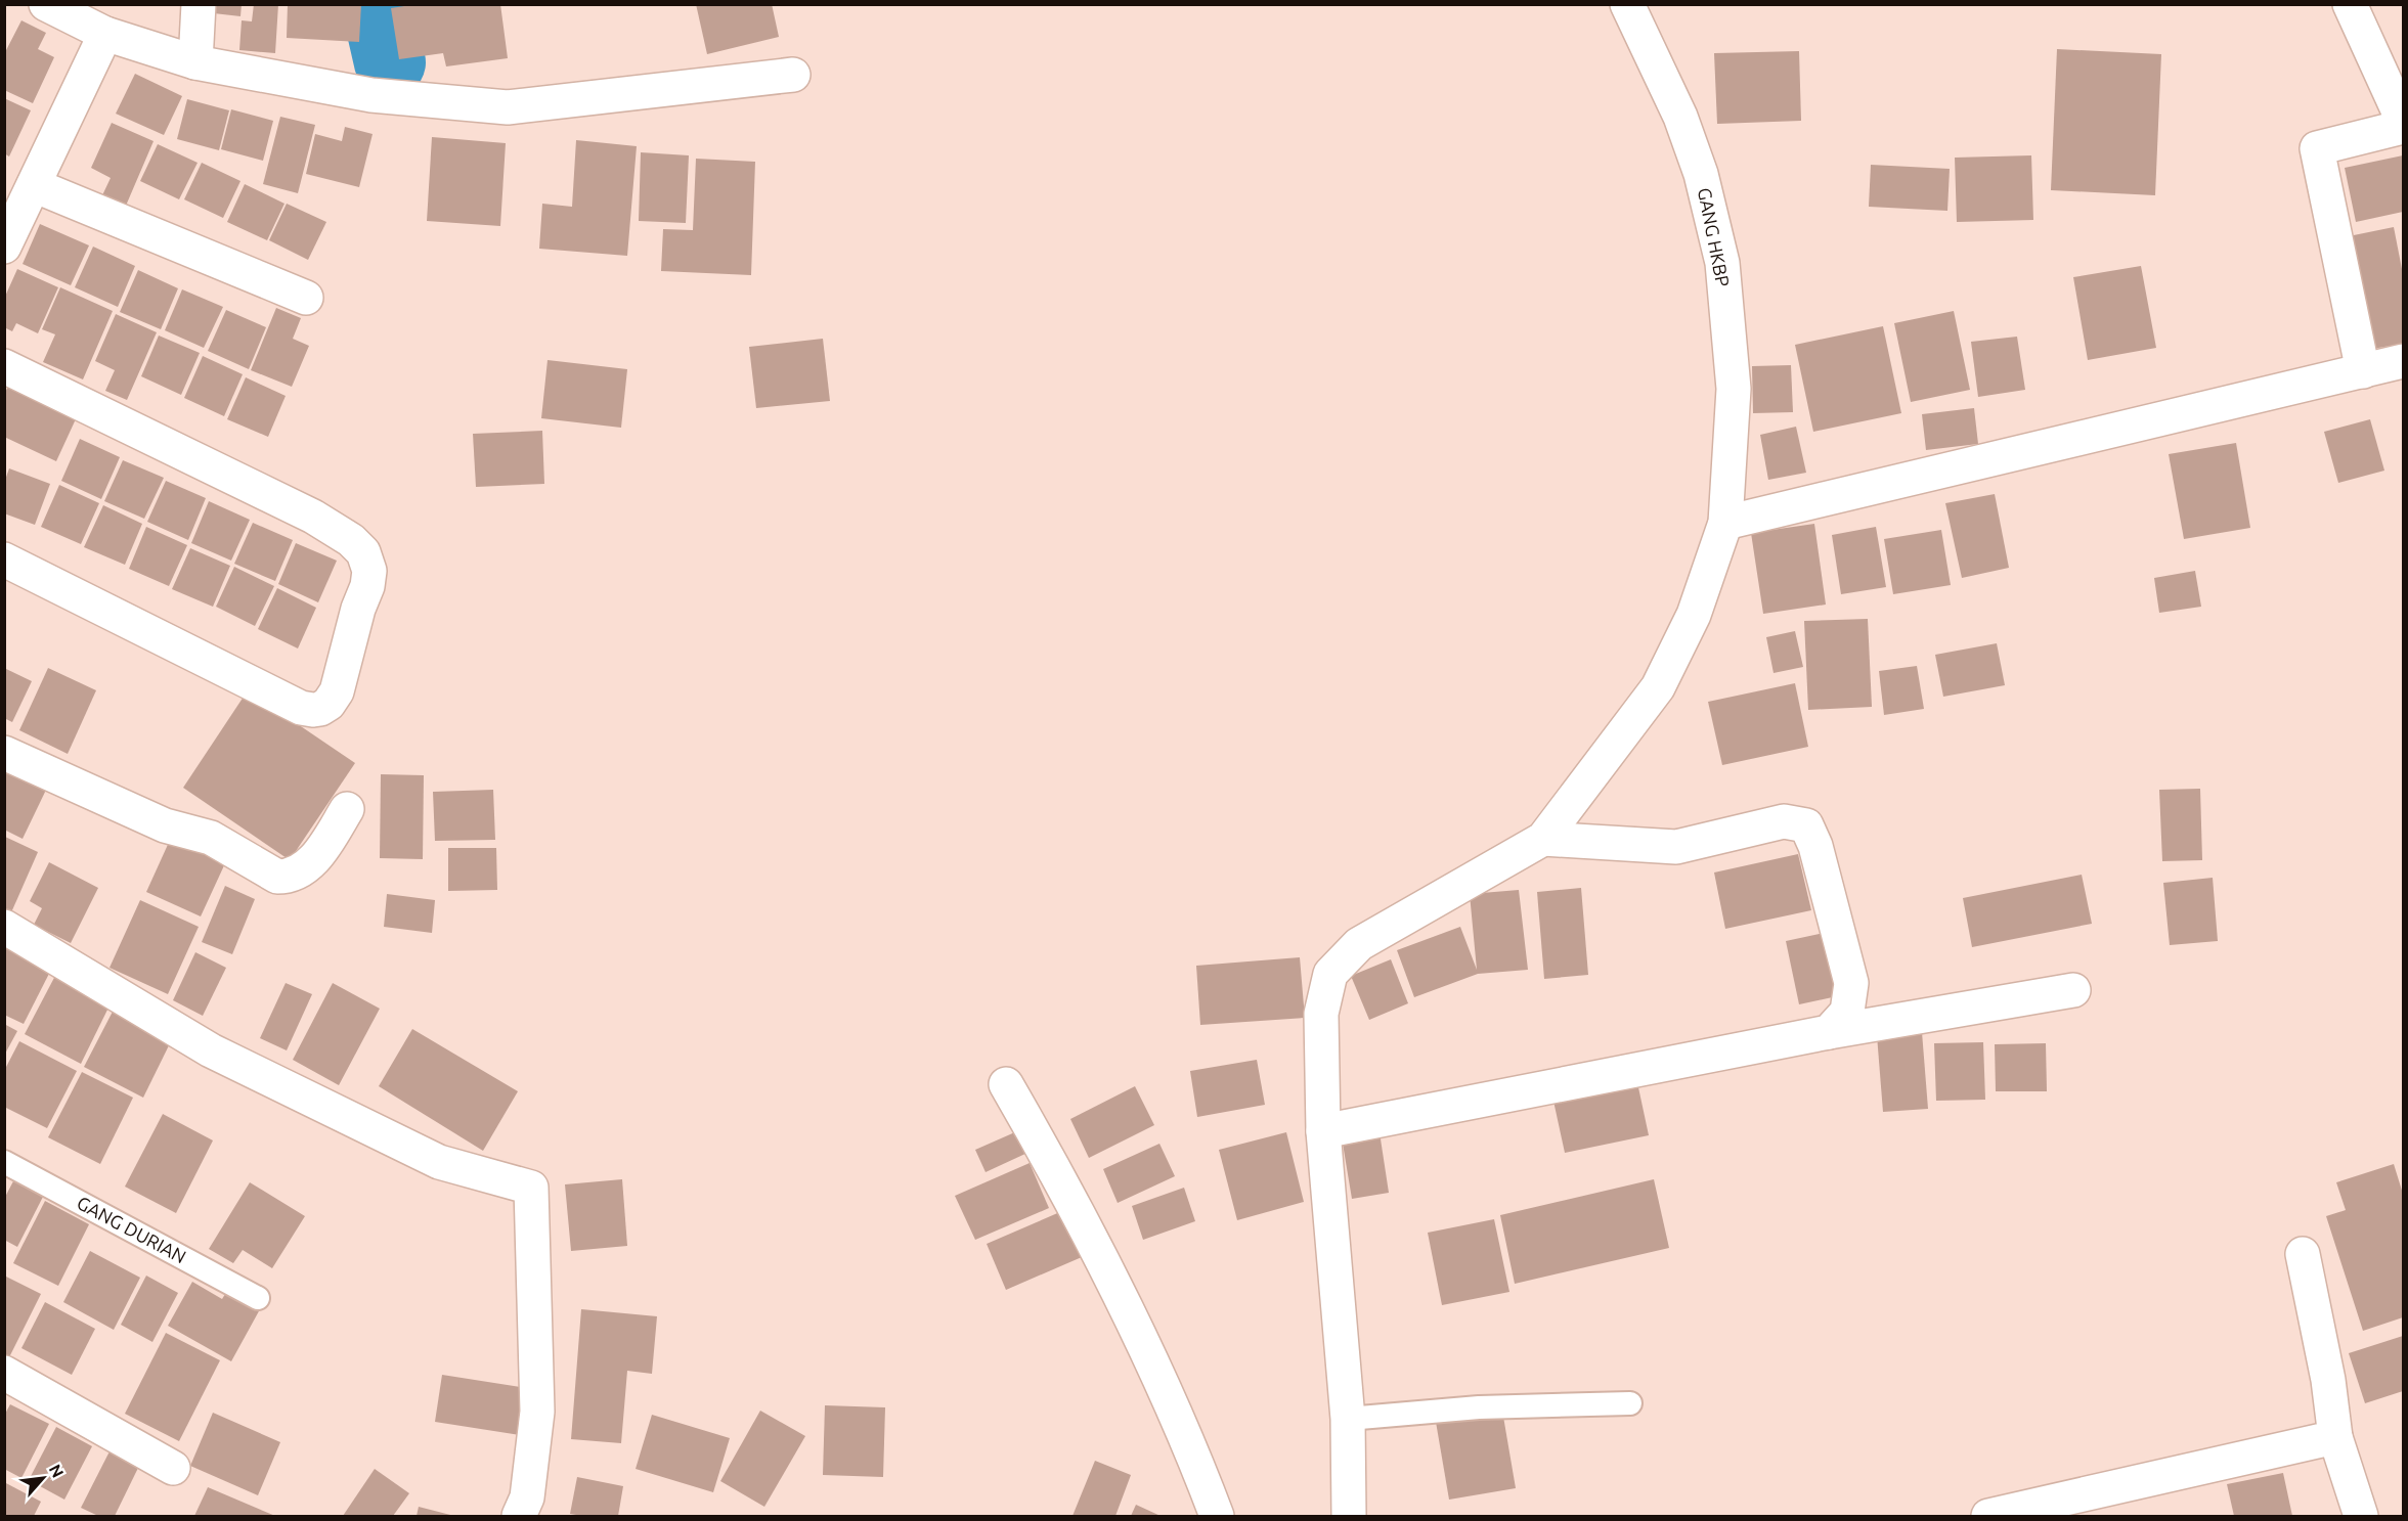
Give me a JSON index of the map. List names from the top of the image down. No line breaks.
{"streets":{"street":["GANG HKBP"],"lane":["GANG DURIAN"]},"north":"top right"}
